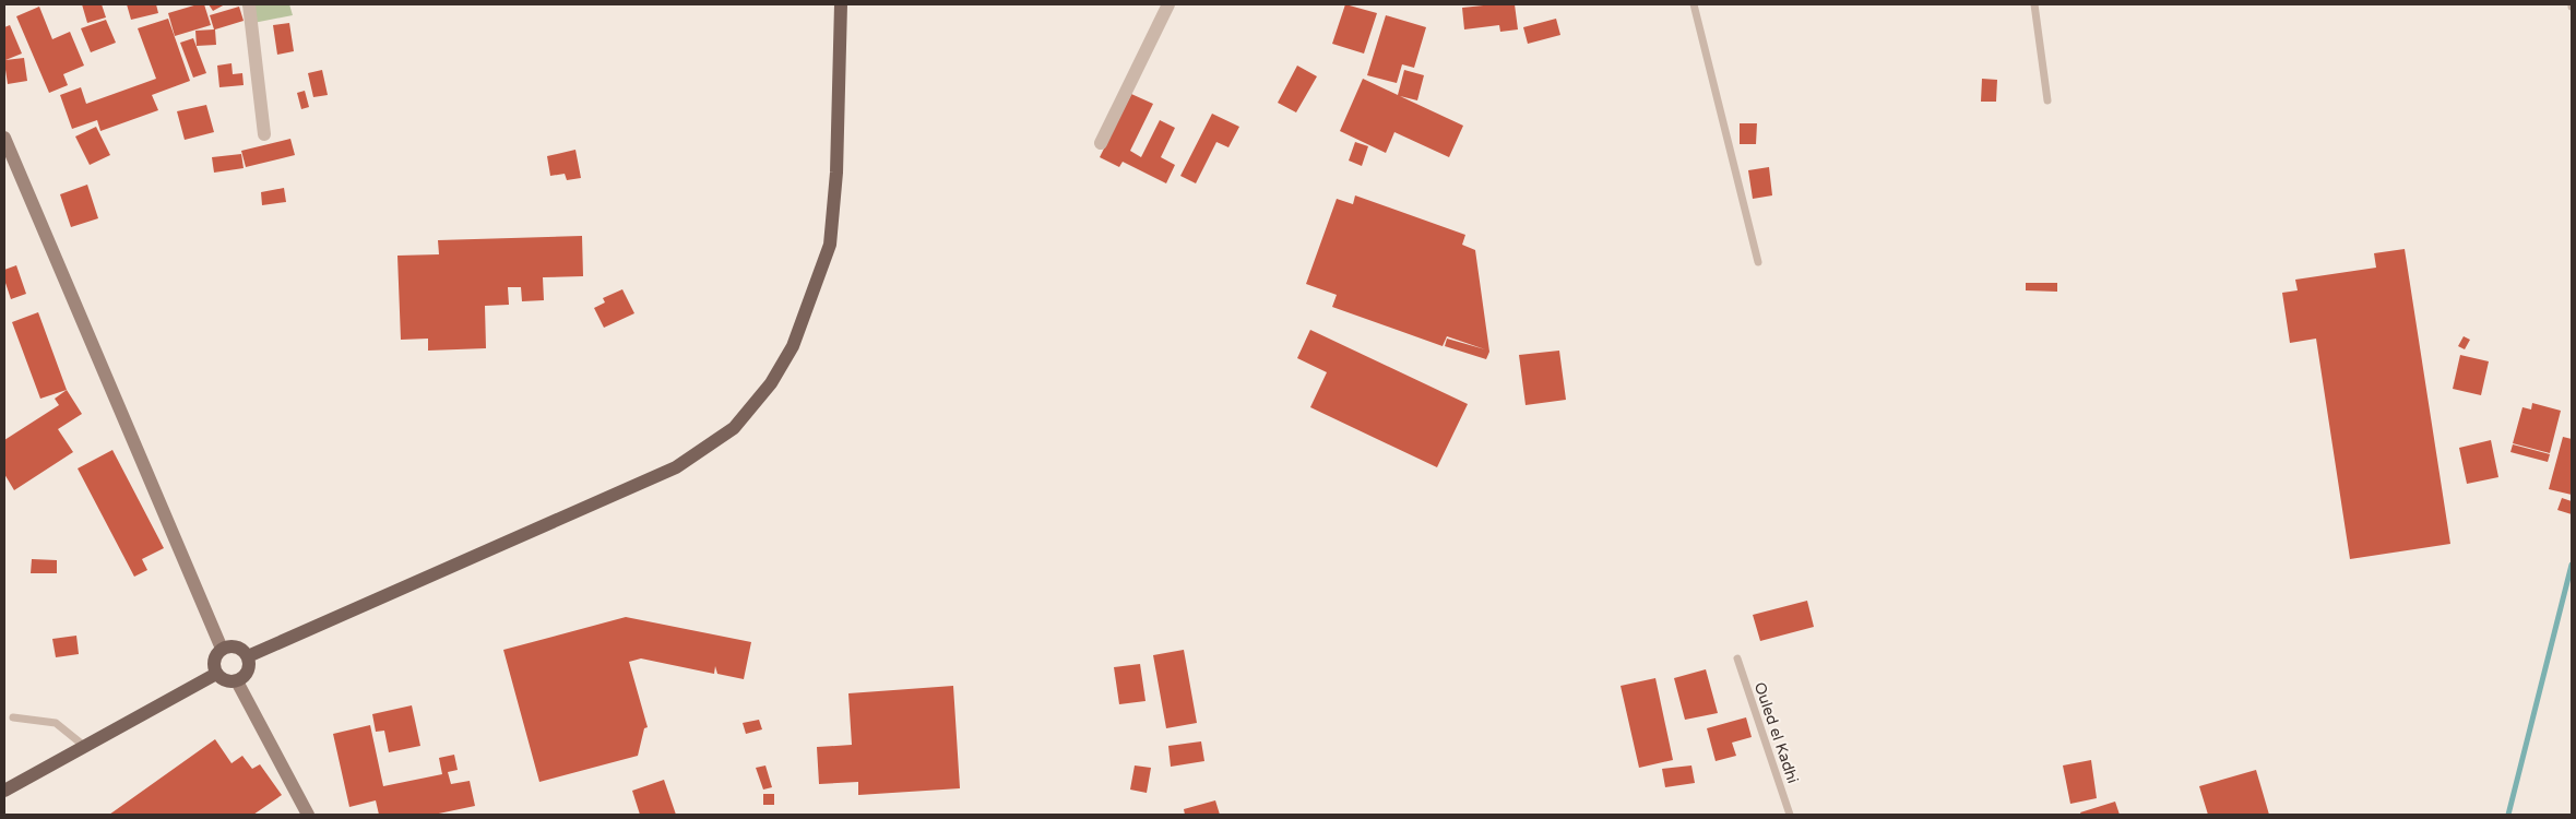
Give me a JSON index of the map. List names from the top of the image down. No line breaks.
{"streets":{"lane":["Ouled el Kadhi"]}}
